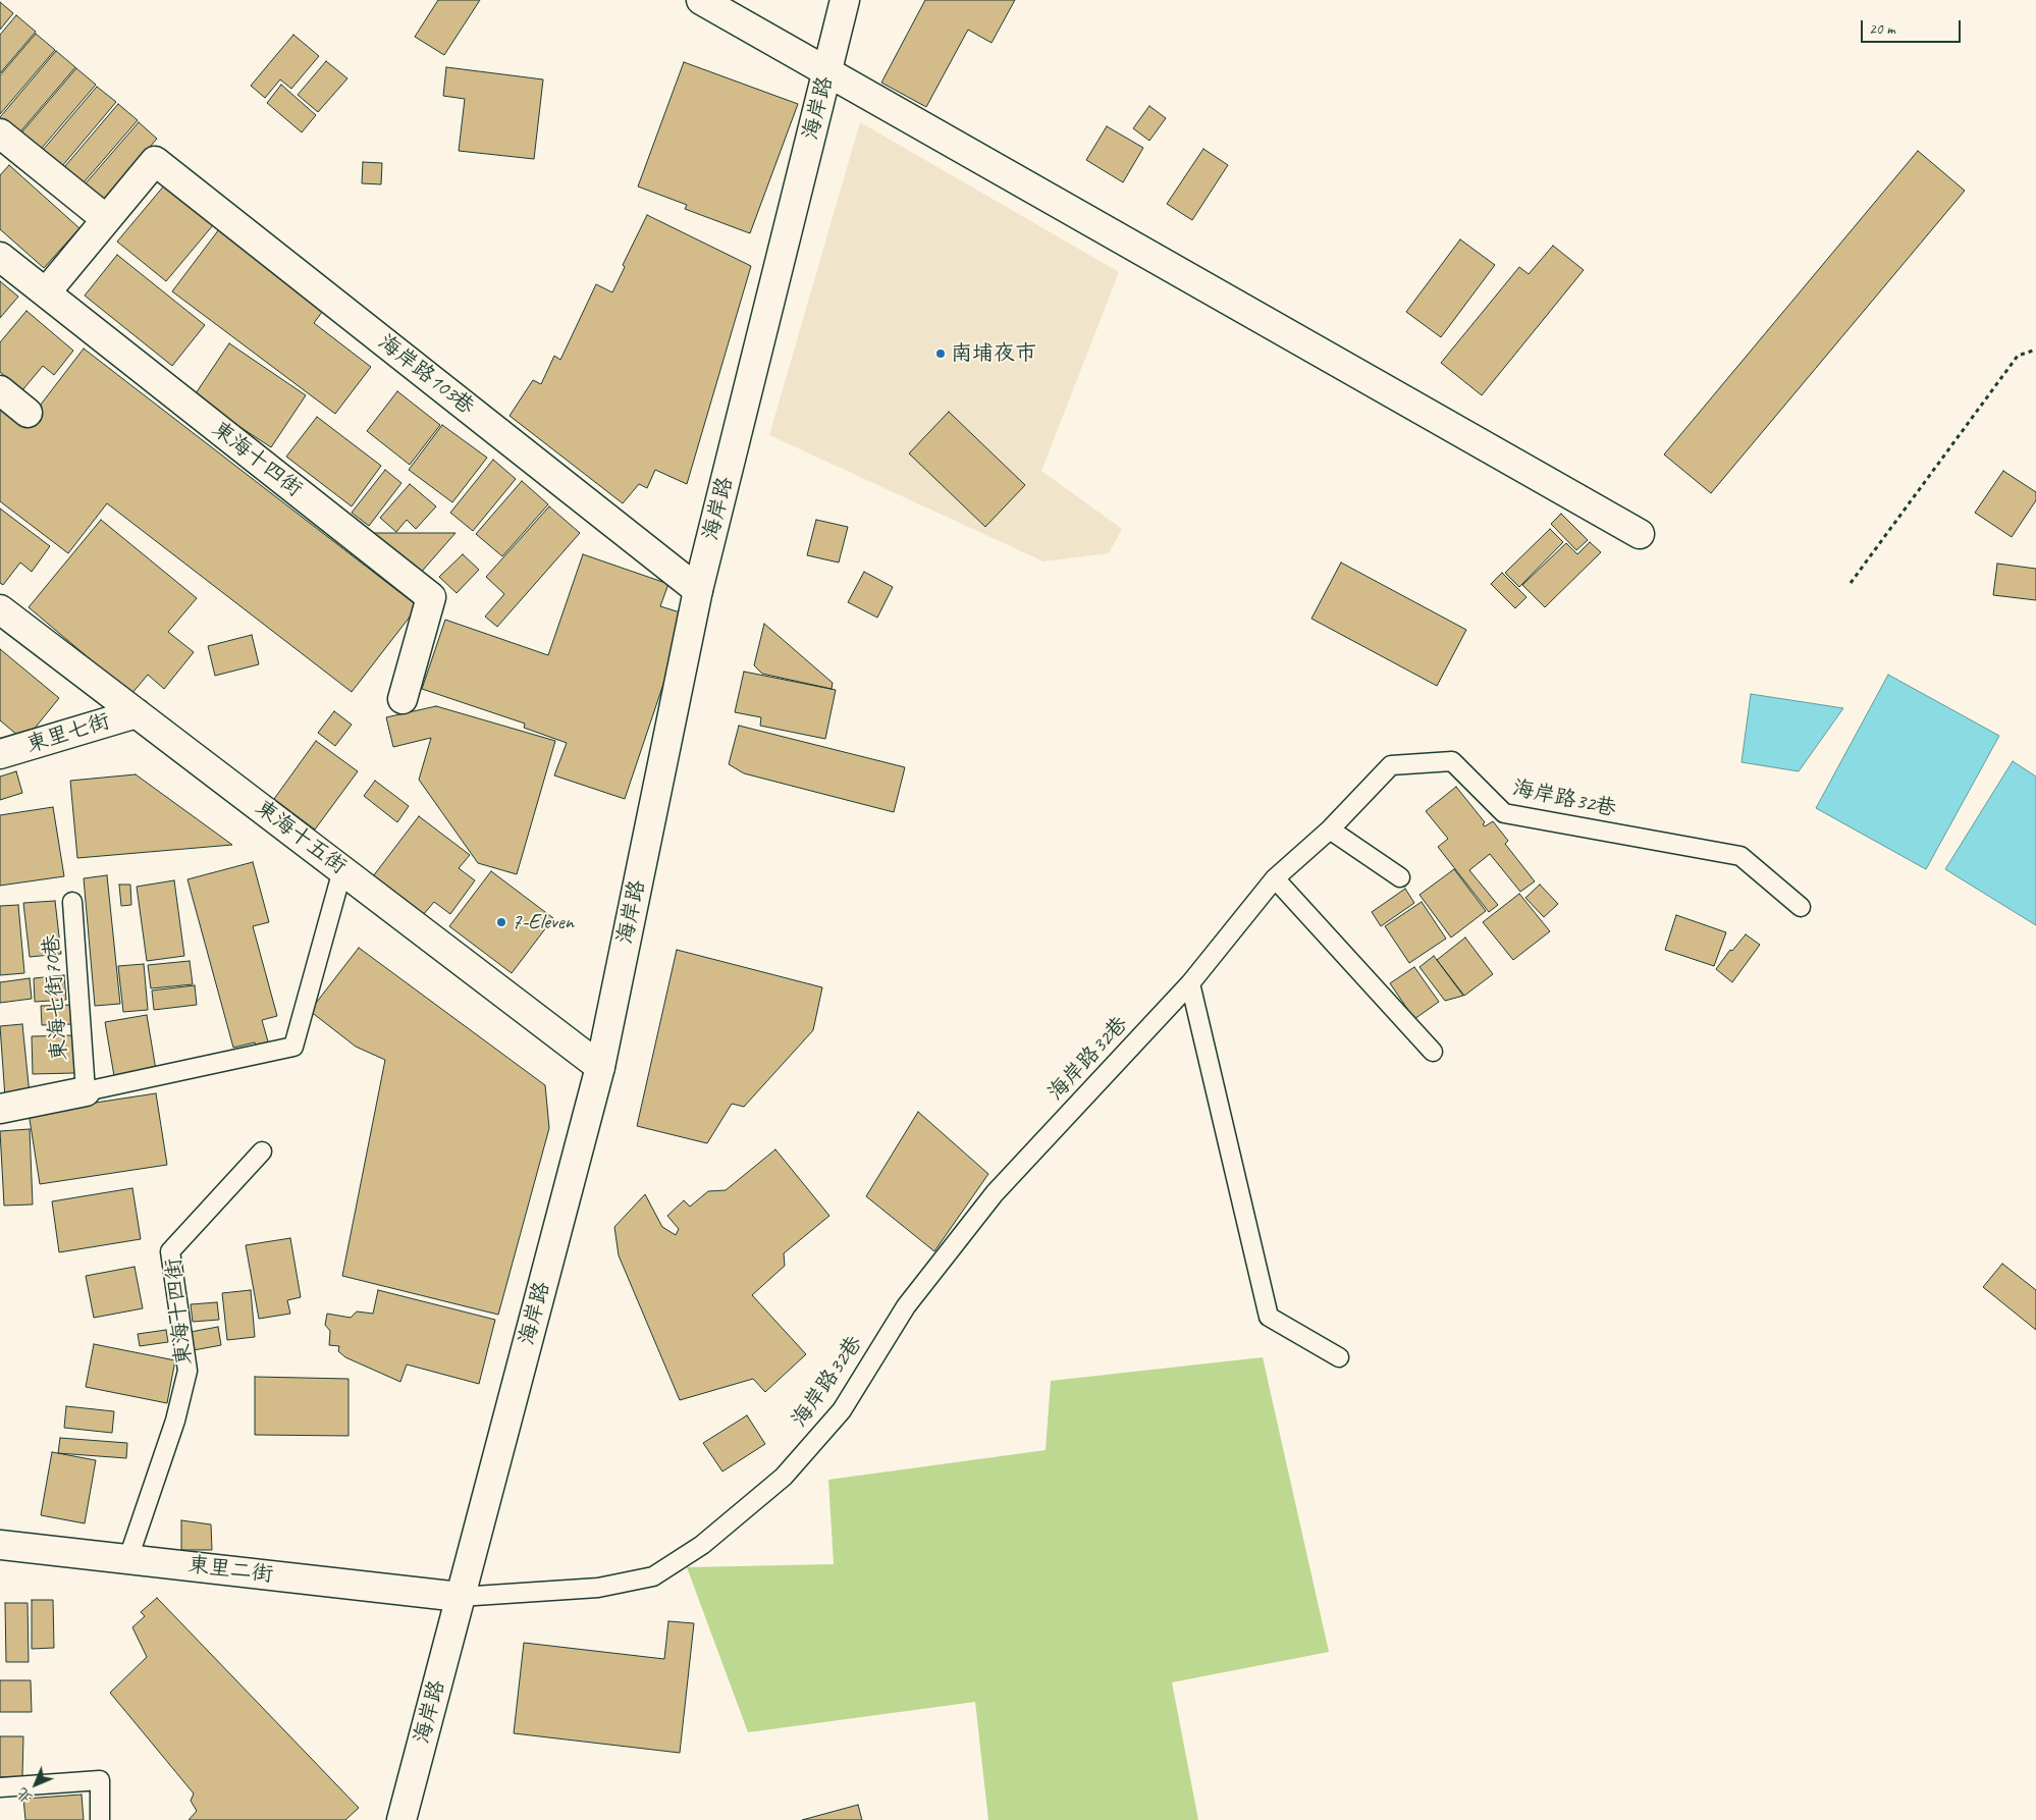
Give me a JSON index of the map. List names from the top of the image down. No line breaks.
{"streets":{"street":["海岸路","海岸路103巷","東海十四街","東里七街","東海十五街","東里二街"],"lane":["海岸路32巷","東海七街70巷"]},"crossings":[["海岸路","海岸路103巷"],["海岸路","海岸路32巷"],["海岸路","東海十五街"],["海岸路","東里二街"],["東海十四街","東里二街"],["東里七街","東海十五街"],["海岸路32巷","東里二街"]],"places":["南埔夜市","7-Eleven"],"scale_bar":"20 m","north":"bottom left"}
